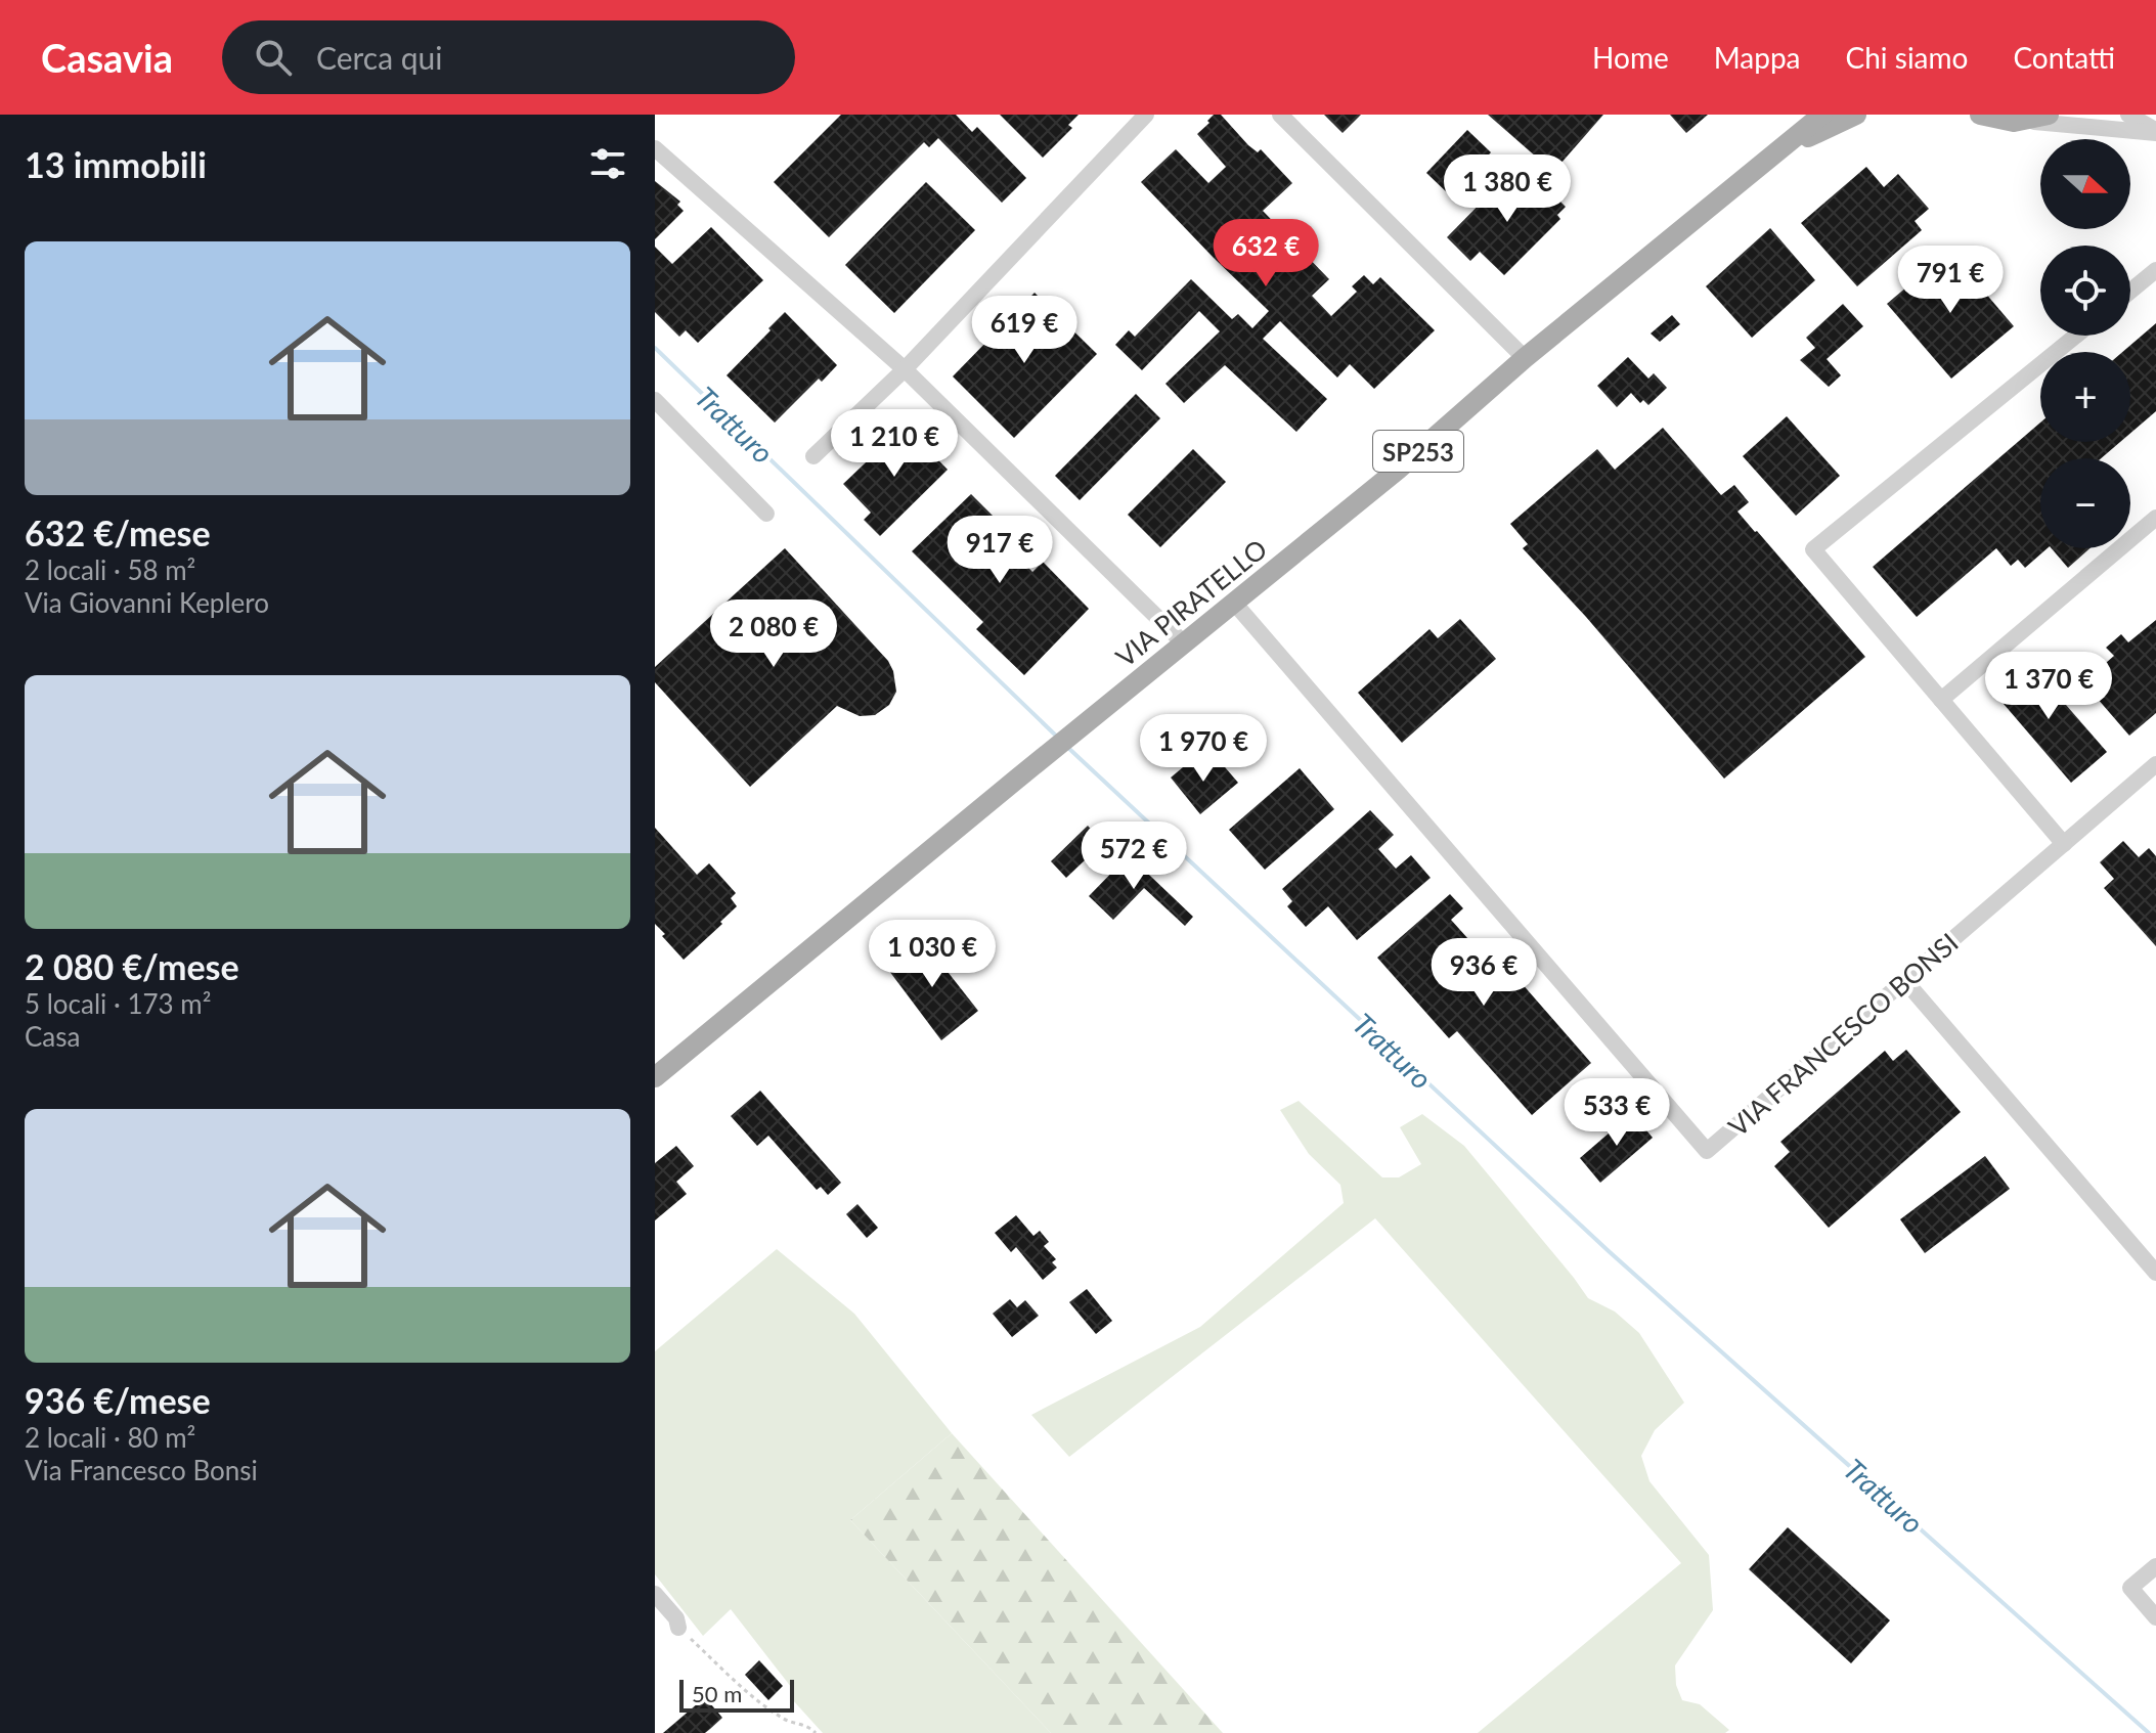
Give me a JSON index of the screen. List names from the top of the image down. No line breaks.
{"streets":{"main road":["SP253","VIA PIRATELLO"],"street":["VIA FRANCESCO BONSI"]},"crossings":[["VIA PIRATELLO","VIA FRANCESCO BONSI"]],"water":["Tratturo"],"scale_bar":"50 m","north":"right","page":{"header":"Casavia","search":"Cerca qui","nav":["Home","Mappa","Chi siamo","Contatti"],"heading":"13 immobili","map_buttons":["+","−"],"price":["1 380 €","632 €","791 €","619 €","1 210 €","917 €","2 080 €","1 370 €","1 970 €","572 €","1 030 €","936 €","533 €"],"list":[{"name":"632 €/mese","note":"2 locali · 58 m² · Via Giovanni Keplero"},{"name":"2 080 €/mese","note":"5 locali · 173 m² · Casa"},{"name":"936 €/mese","note":"2 locali · 80 m² · Via Francesco Bonsi"}],"scale":"50 m"}}
